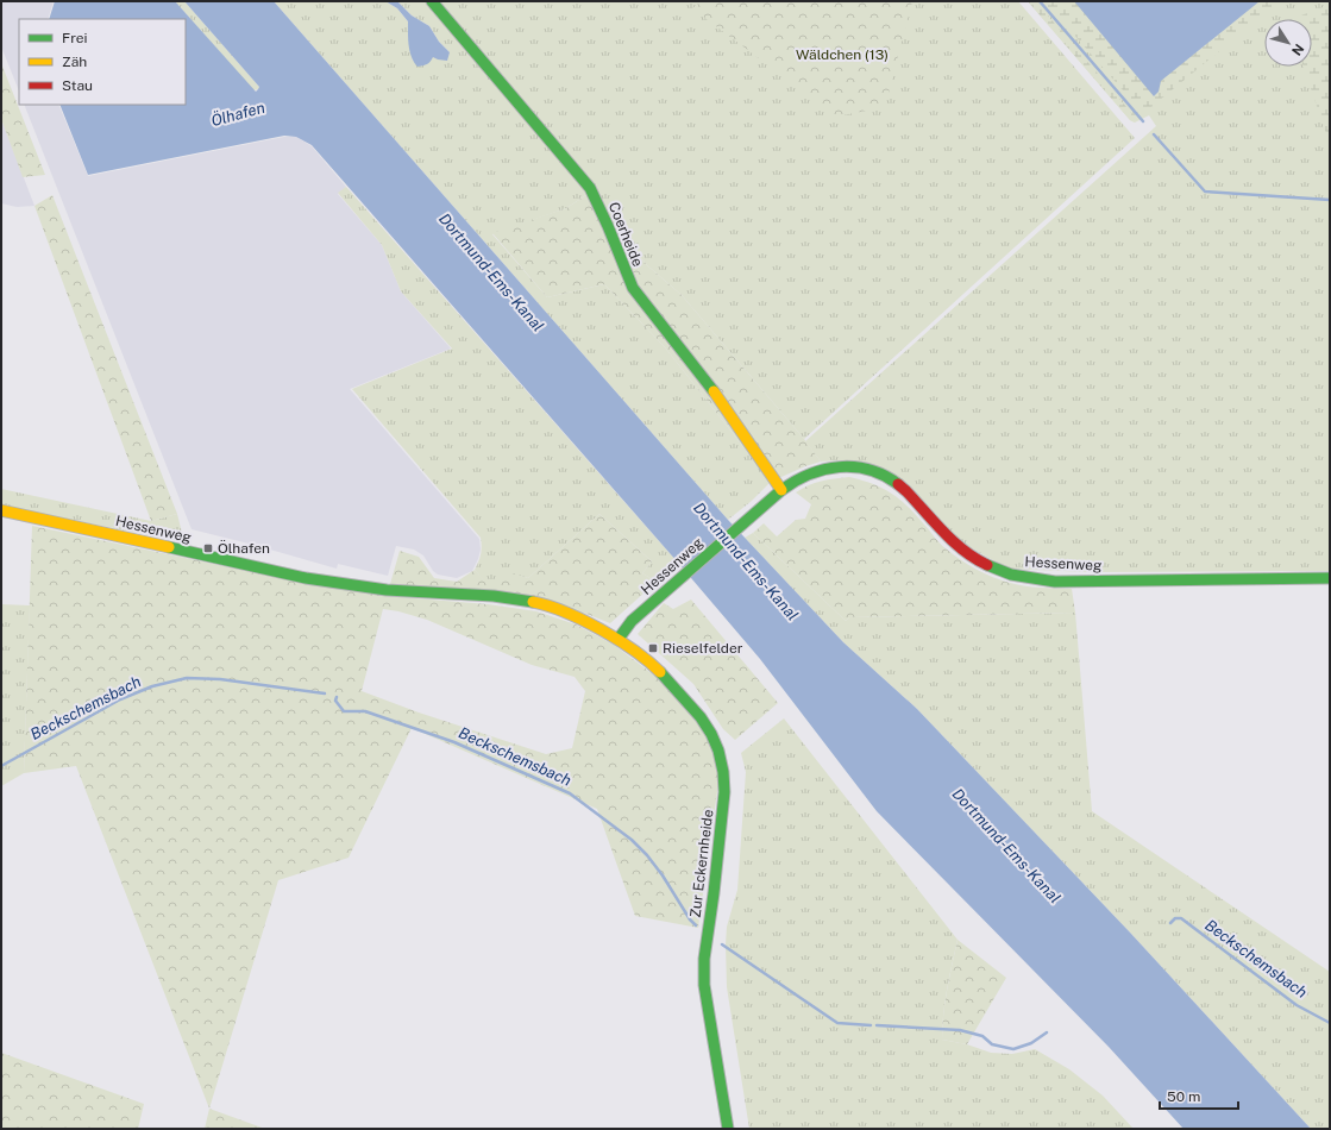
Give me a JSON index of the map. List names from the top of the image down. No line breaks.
{"streets":{"street":["Coerheide","Hessenweg","Zur Eckernheide"]},"crossings":[["Coerheide","Hessenweg"],["Hessenweg","Zur Eckernheide"]],"water":["Ölhafen","Dortmund-Ems-Kanal","Beckschemsbach"],"parks":["Wäldchen (13)"],"places":{"transit":["Ölhafen","Rieselfelder"]},"legend":["Frei","Zäh","Stau"],"scale_bar":"50 m","north":"bottom right"}
